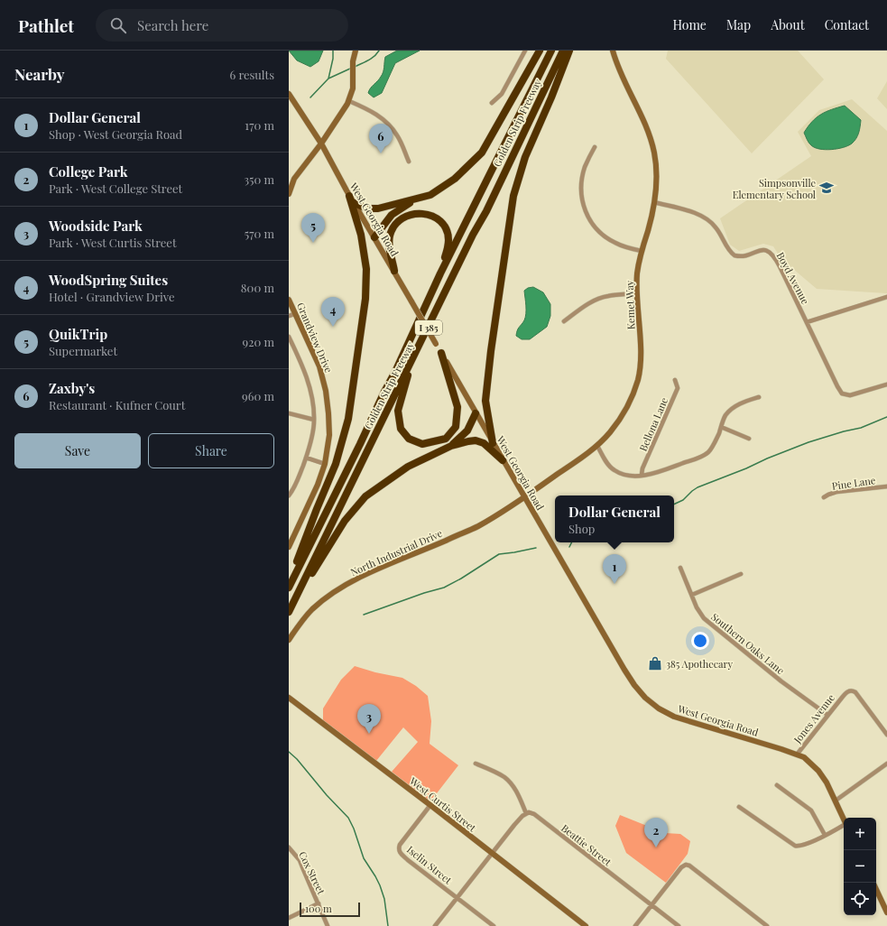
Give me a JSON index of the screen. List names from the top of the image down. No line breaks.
{"streets":{"highway":["Golden Strip Freeway","I 385"],"street":["West Georgia Road","Boyd Avenue","Kemet Way","Grandview Drive","Bellona Lane","Pine Lane","North Industrial Drive","Southern Oaks Lane","Jones Avenue","West Curtis Street","Beattie Street","Iselin Street","Cox Street"]},"crossings":[["West Georgia Road","Kemet Way"],["West Georgia Road","North Industrial Drive"],["West Georgia Road","Jones Avenue"],["Boyd Avenue","Kemet Way"],["Kemet Way","North Industrial Drive"],["Southern Oaks Lane","Jones Avenue"],["West Curtis Street","Iselin Street"]],"places":{"school or university":["Simpsonville Elementary School"],"shop":["385 Apothecary"]},"scale_bar":"100 m","page":{"header":"Pathlet","search":"Search here","nav":["Home","Map","About","Contact"],"heading":["Nearby","6 results"],"list":[{"mark":"1","name":"Dollar General","note":"Shop · West Georgia Road","value":"170 m"},{"mark":"2","name":"College Park","note":"Park · West College Street","value":"350 m"},{"mark":"3","name":"Woodside Park","note":"Park · West Curtis Street","value":"570 m"},{"mark":"4","name":"WoodSpring Suites","note":"Hotel · Grandview Drive","value":"800 m"},{"mark":"5","name":"QuikTrip","note":"Supermarket","value":"920 m"},{"mark":"6","name":"Zaxby's","note":"Restaurant · Kufner Court","value":"960 m"}],"pins":["6","5","4","1","3","2"],"buttons":["Save","Share"],"popup":["Dollar General","Shop"],"map_buttons":["+","−"],"scale":"100 m"}}
